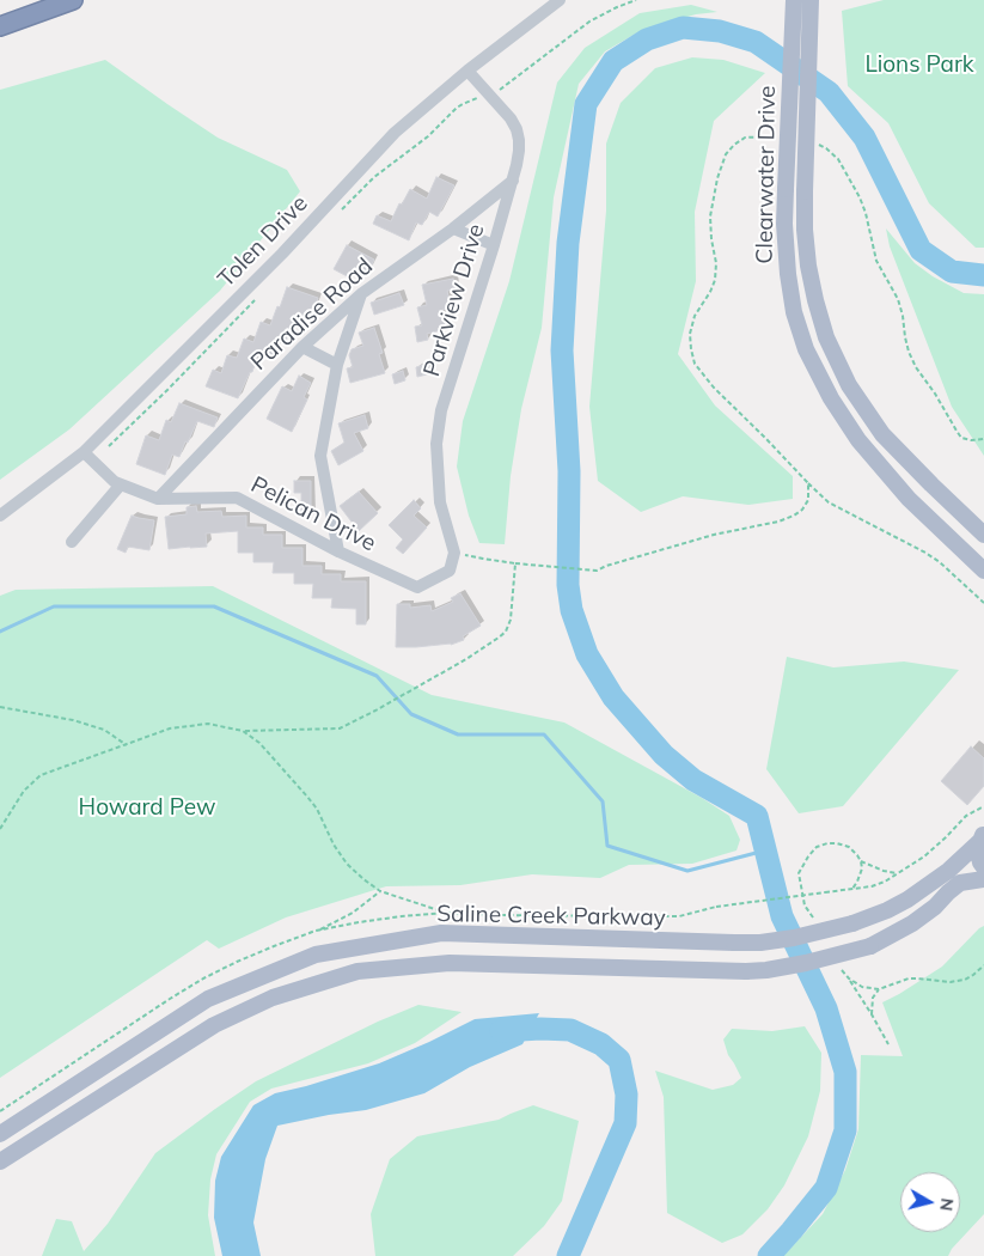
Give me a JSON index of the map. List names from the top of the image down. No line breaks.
{"streets":{"main road":["Clearwater Drive","Saline Creek Parkway"],"street":["Tolen Drive","Parkview Drive","Paradise Road","Pelican Drive"]},"crossings":[["Tolen Drive","Parkview Drive"],["Tolen Drive","Pelican Drive"],["Parkview Drive","Paradise Road"],["Parkview Drive","Pelican Drive"],["Paradise Road","Pelican Drive"]],"parks":["Lions Park","Howard Pew"],"north":"right"}
